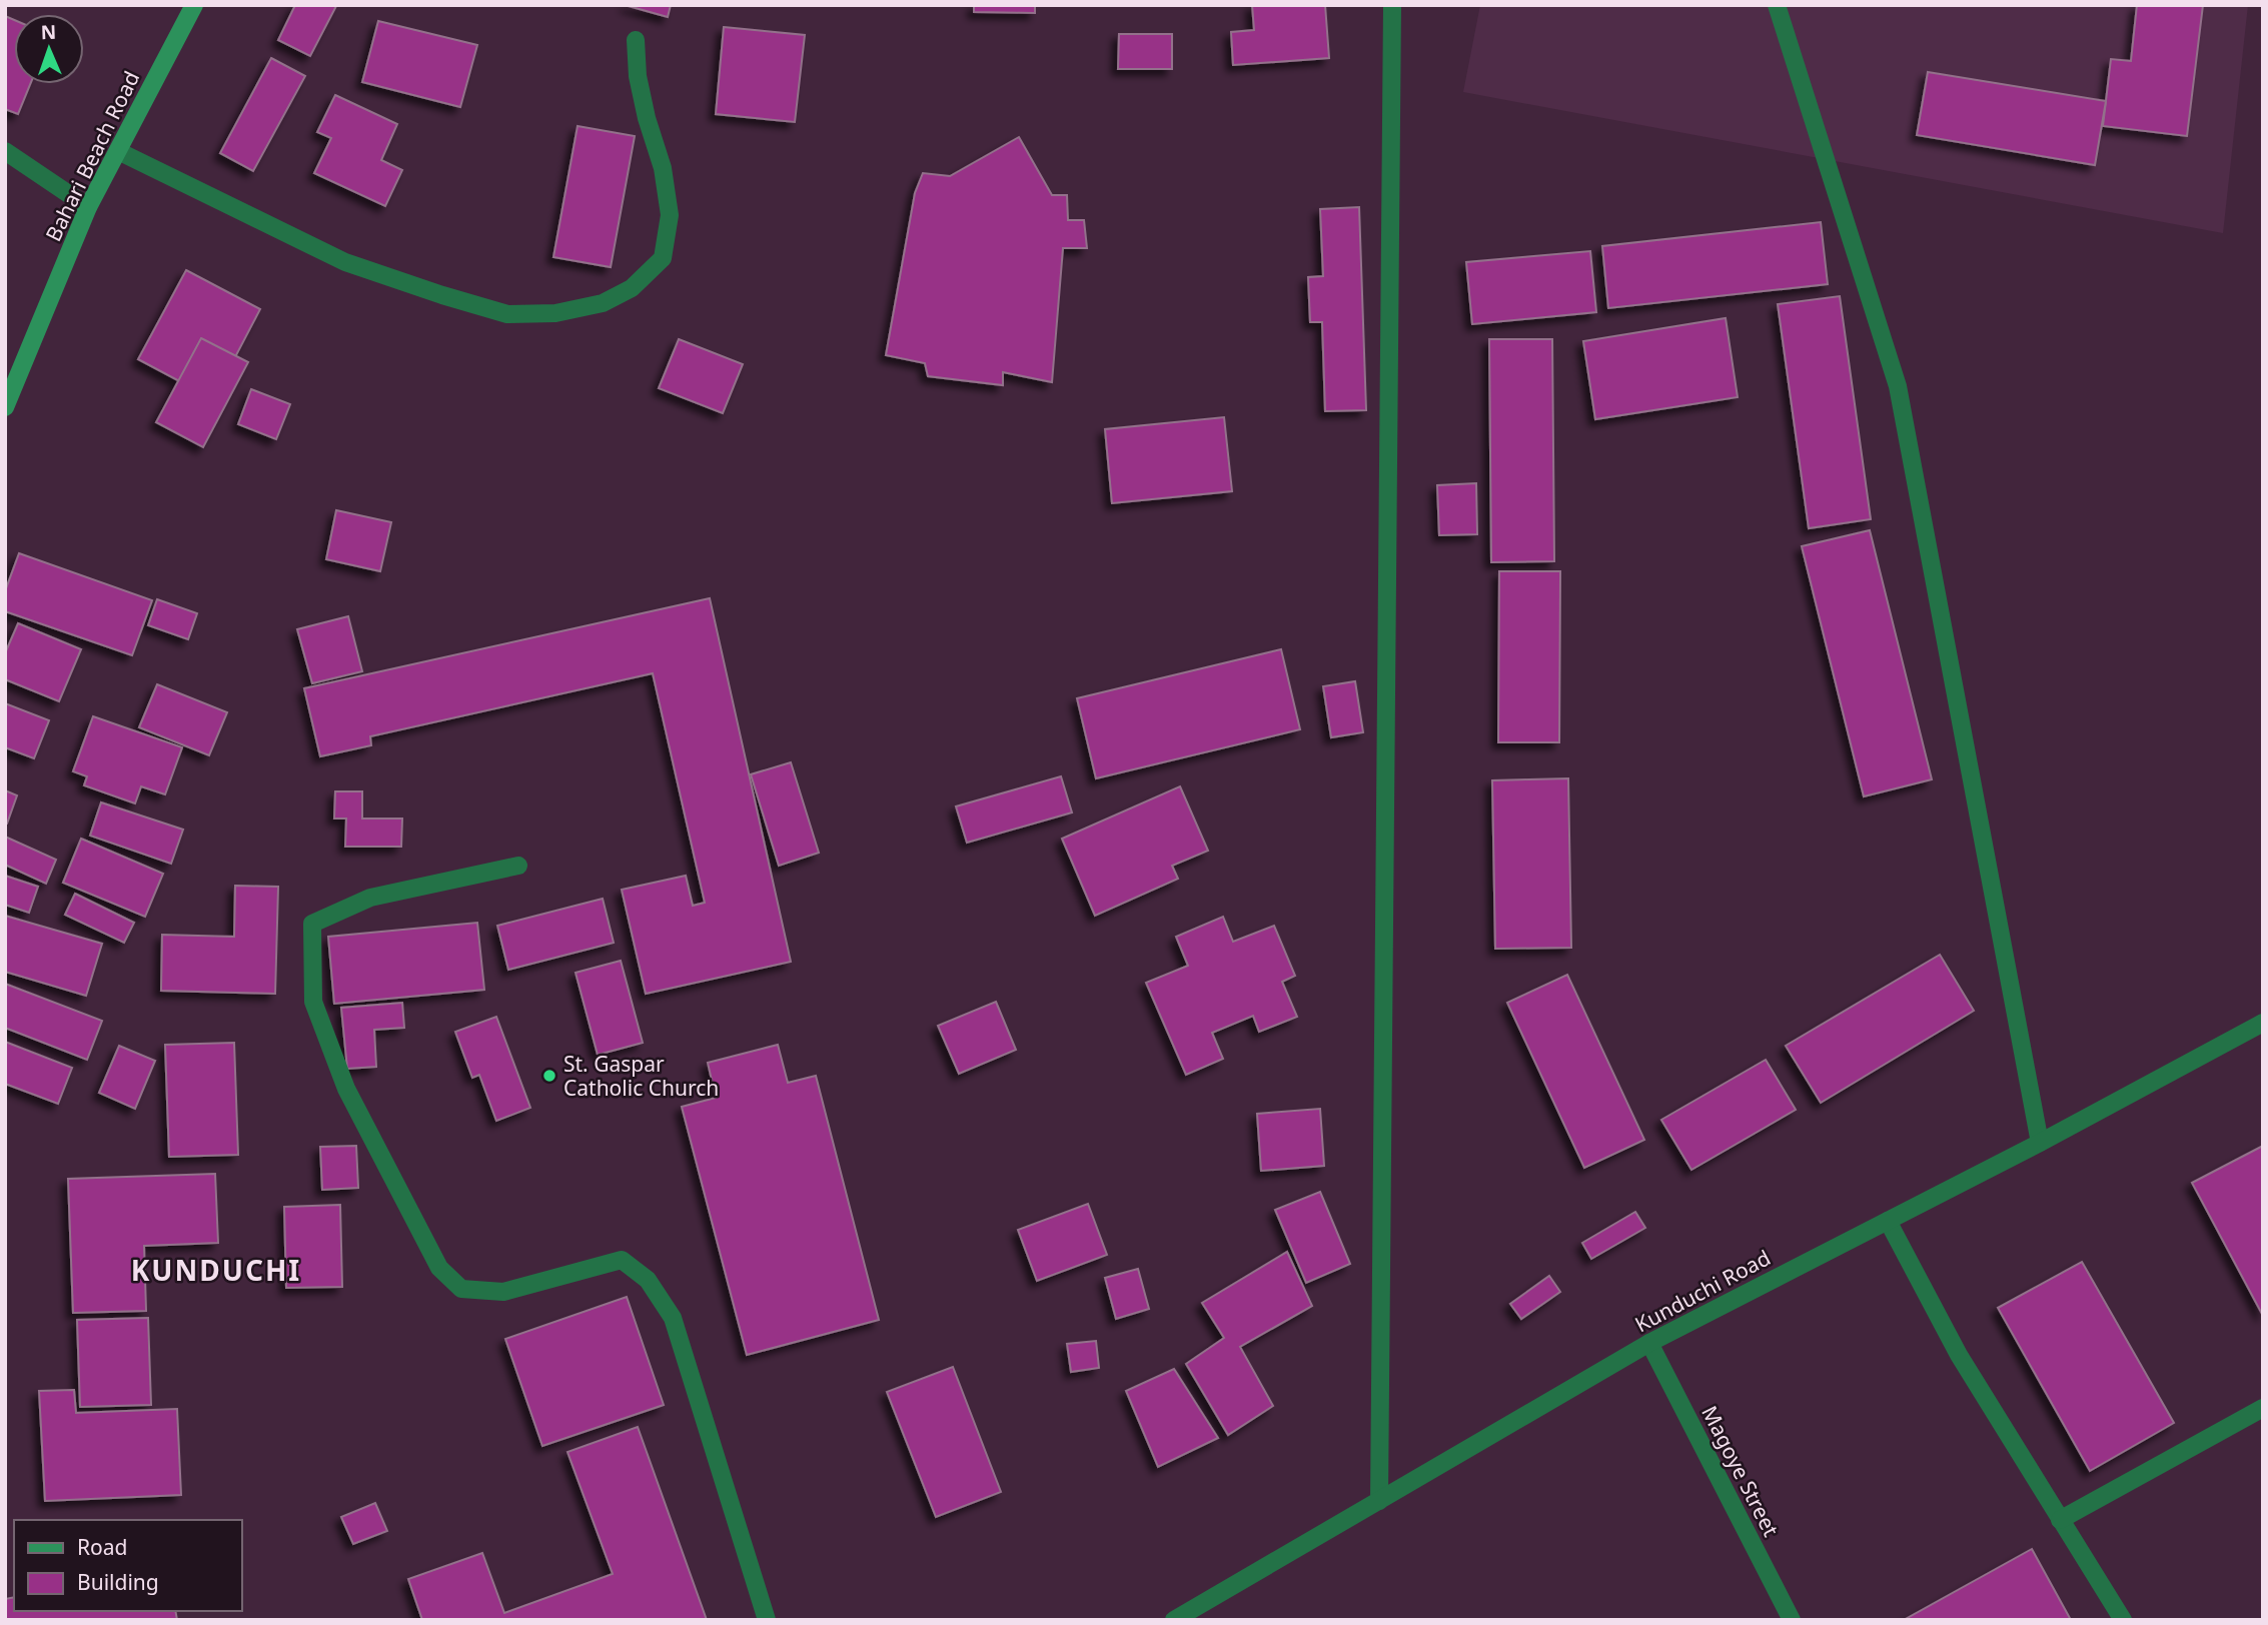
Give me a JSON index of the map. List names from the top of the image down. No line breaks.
{"streets":{"street":["Bahari Beach Road","Kunduchi Road","Magoye Street"]},"crossings":[["Kunduchi Road","Magoye Street"]],"districts":["KUNDUCHI"],"places":["St. Gaspar Catholic Church"],"legend":["Road","Building"],"north":"top"}
